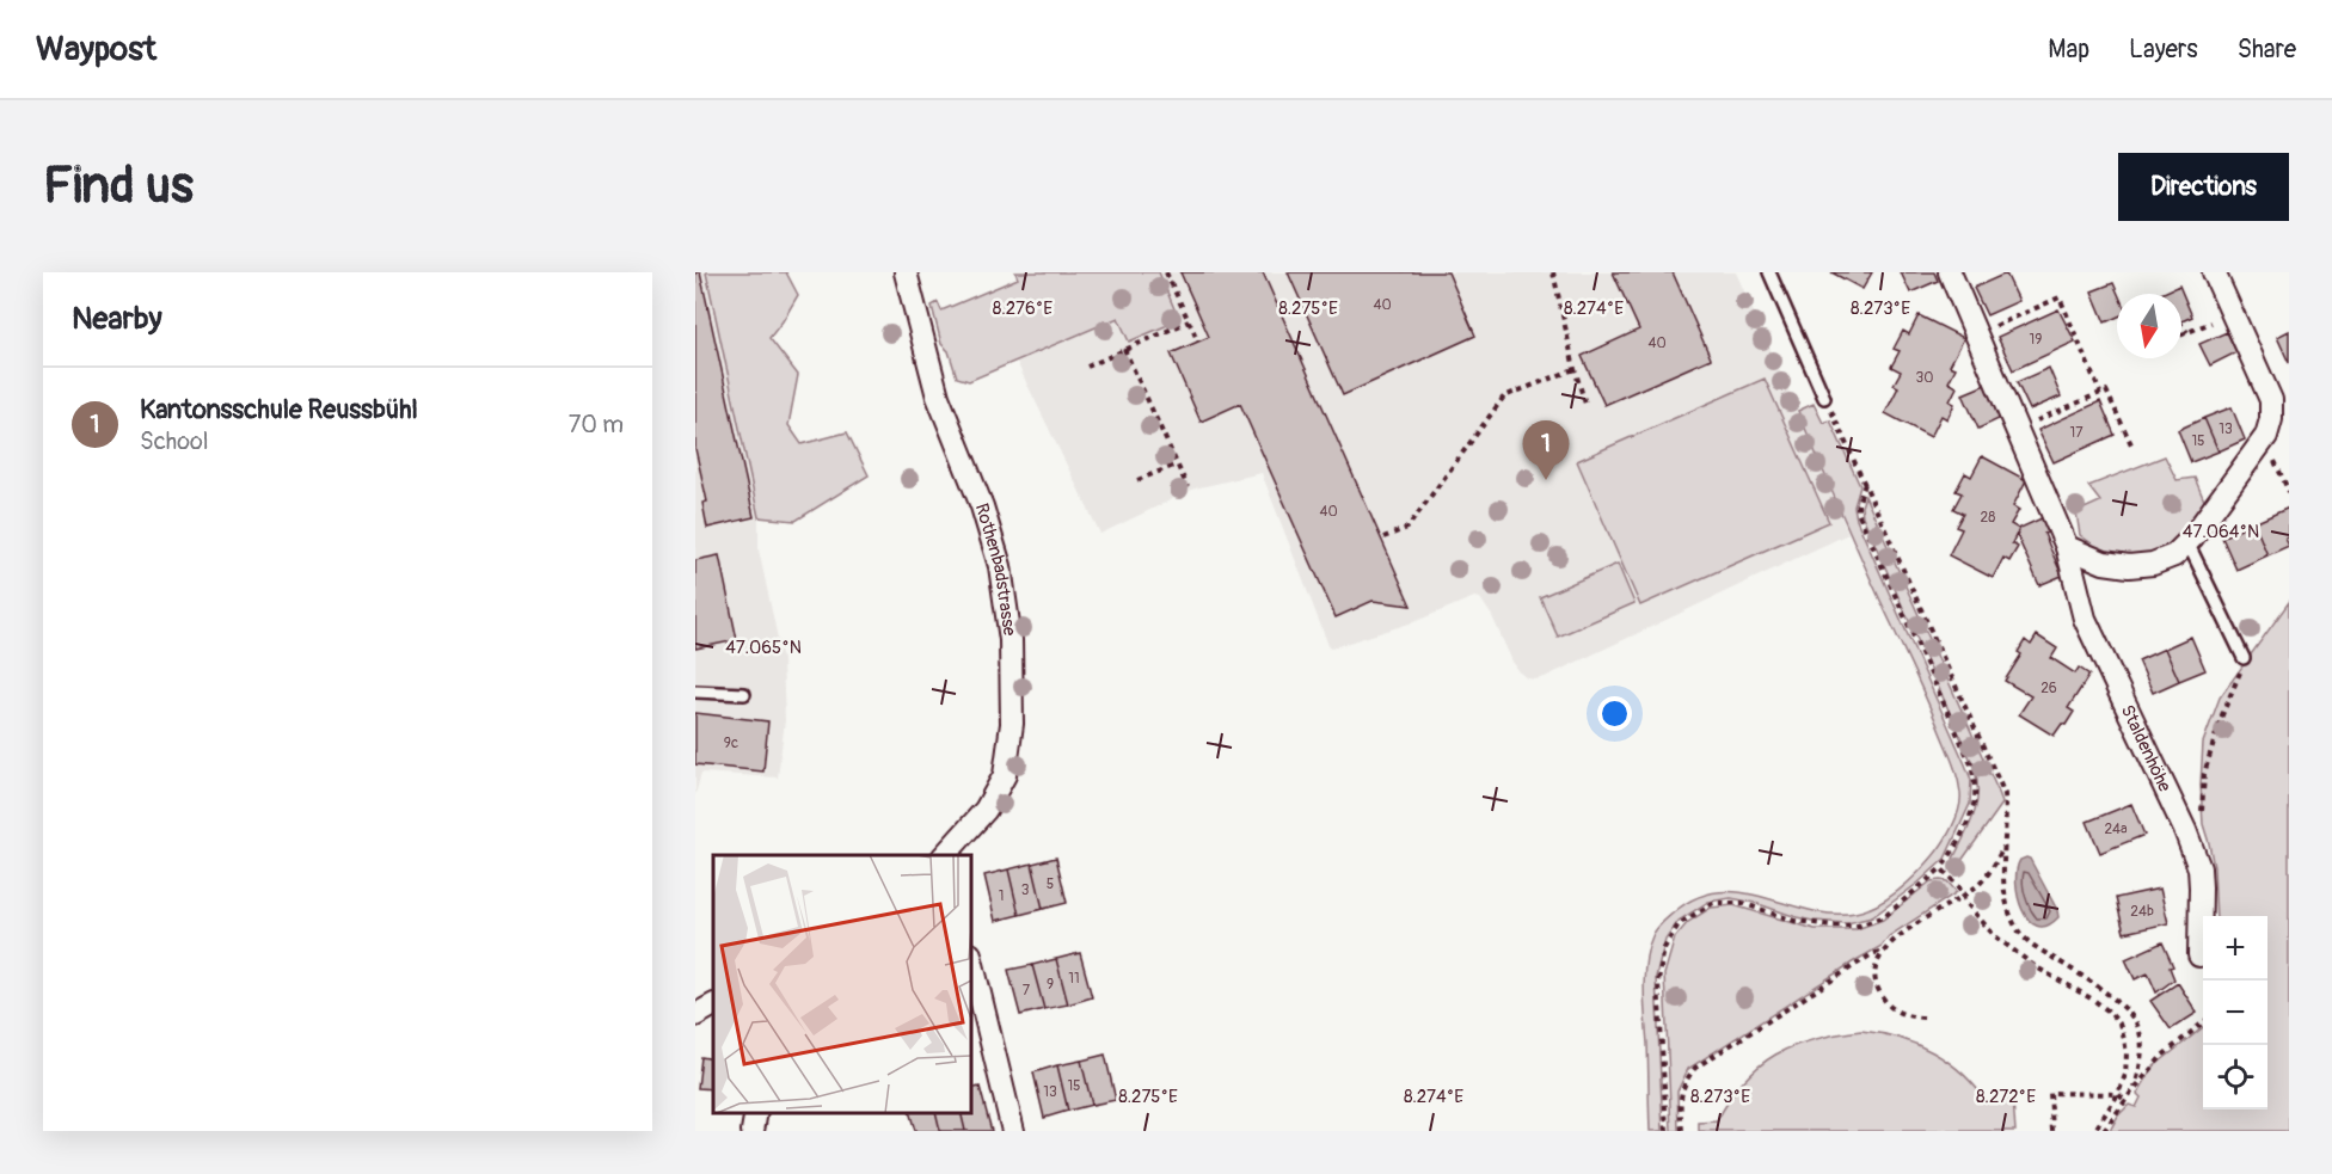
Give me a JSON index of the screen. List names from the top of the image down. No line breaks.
{"streets":{"street":["Rothenbadstrasse","Staldenhöhe"]},"house_numbers":["40","19","40","30","13","17","15","40","28","26","9c","24a","5","3","1","24b","11","9","7","15","13"],"north":"bottom","page":{"header":"Waypost","nav":["Map","Layers","Share"],"buttons":"Directions","title":"Find us","heading":"Nearby","list":[{"mark":"1","name":"Kantonsschule Reussbühl","note":"School","value":"70 m"}],"pins":"1","map_buttons":["+","−"]},"coordinates":["8.276°E","8.275°E","8.274°E","8.273°E","47.064°N","47.065°N","8.272°E"]}
